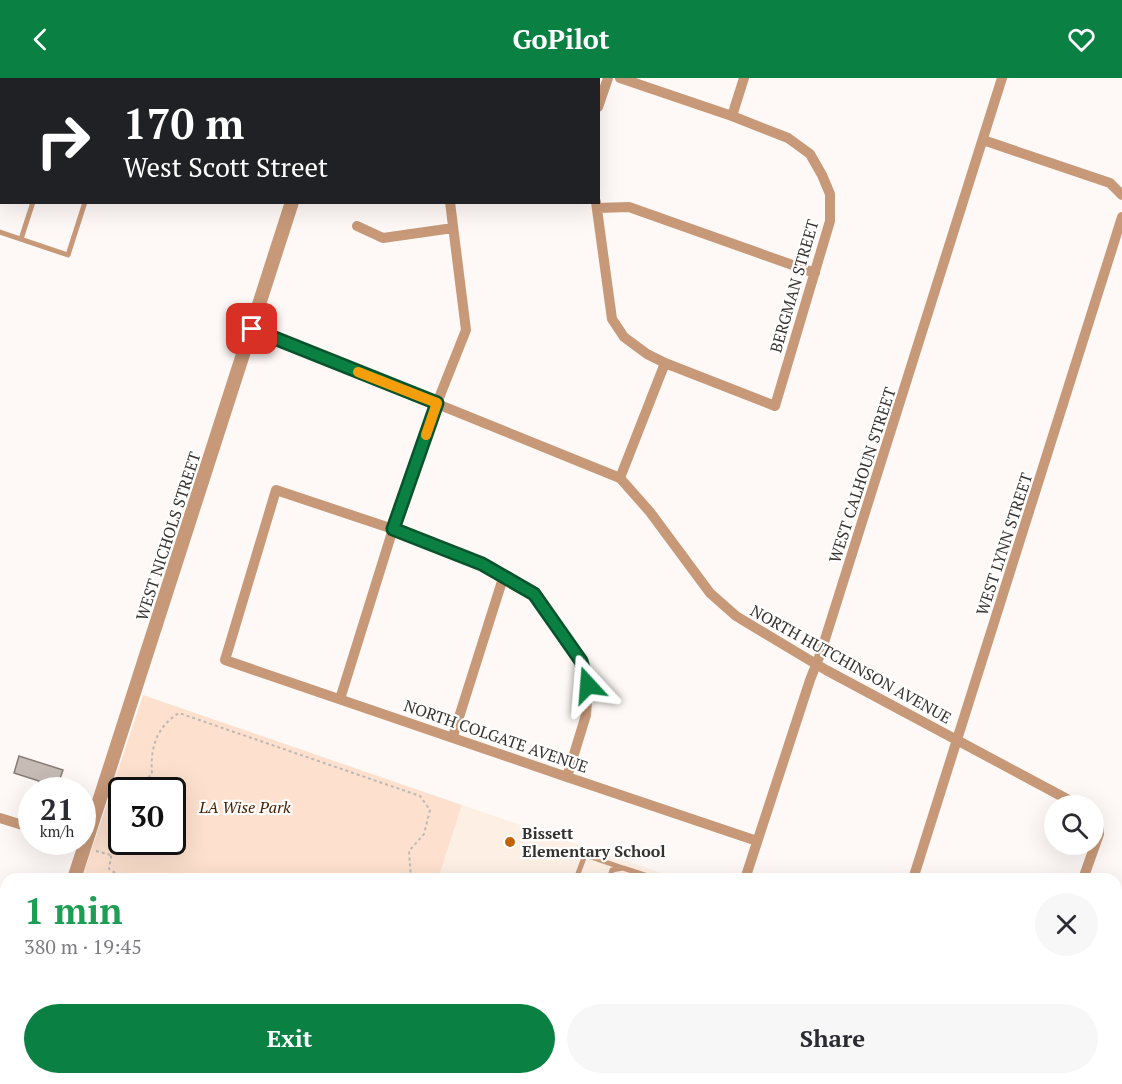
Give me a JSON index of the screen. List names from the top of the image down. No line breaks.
{"streets":{"street":["BERGMAN STREET","WEST CALHOUN STREET","WEST NICHOLS STREET","WEST LYNN STREET","NORTH HUTCHINSON AVENUE","NORTH COLGATE AVENUE"]},"crossings":[["WEST CALHOUN STREET","NORTH HUTCHINSON AVENUE"],["WEST CALHOUN STREET","NORTH COLGATE AVENUE"],["WEST NICHOLS STREET","NORTH HUTCHINSON AVENUE"],["WEST LYNN STREET","NORTH HUTCHINSON AVENUE"]],"parks":["LA Wise Park"],"places":["Bissett Elementary School"],"page":{"header":"GoPilot","turn":["170 m","West Scott Street"],"speed":"21 km/h","limit":"30","heading":["1 min","380 m · 19:45"],"buttons":["Exit","Share"]}}
